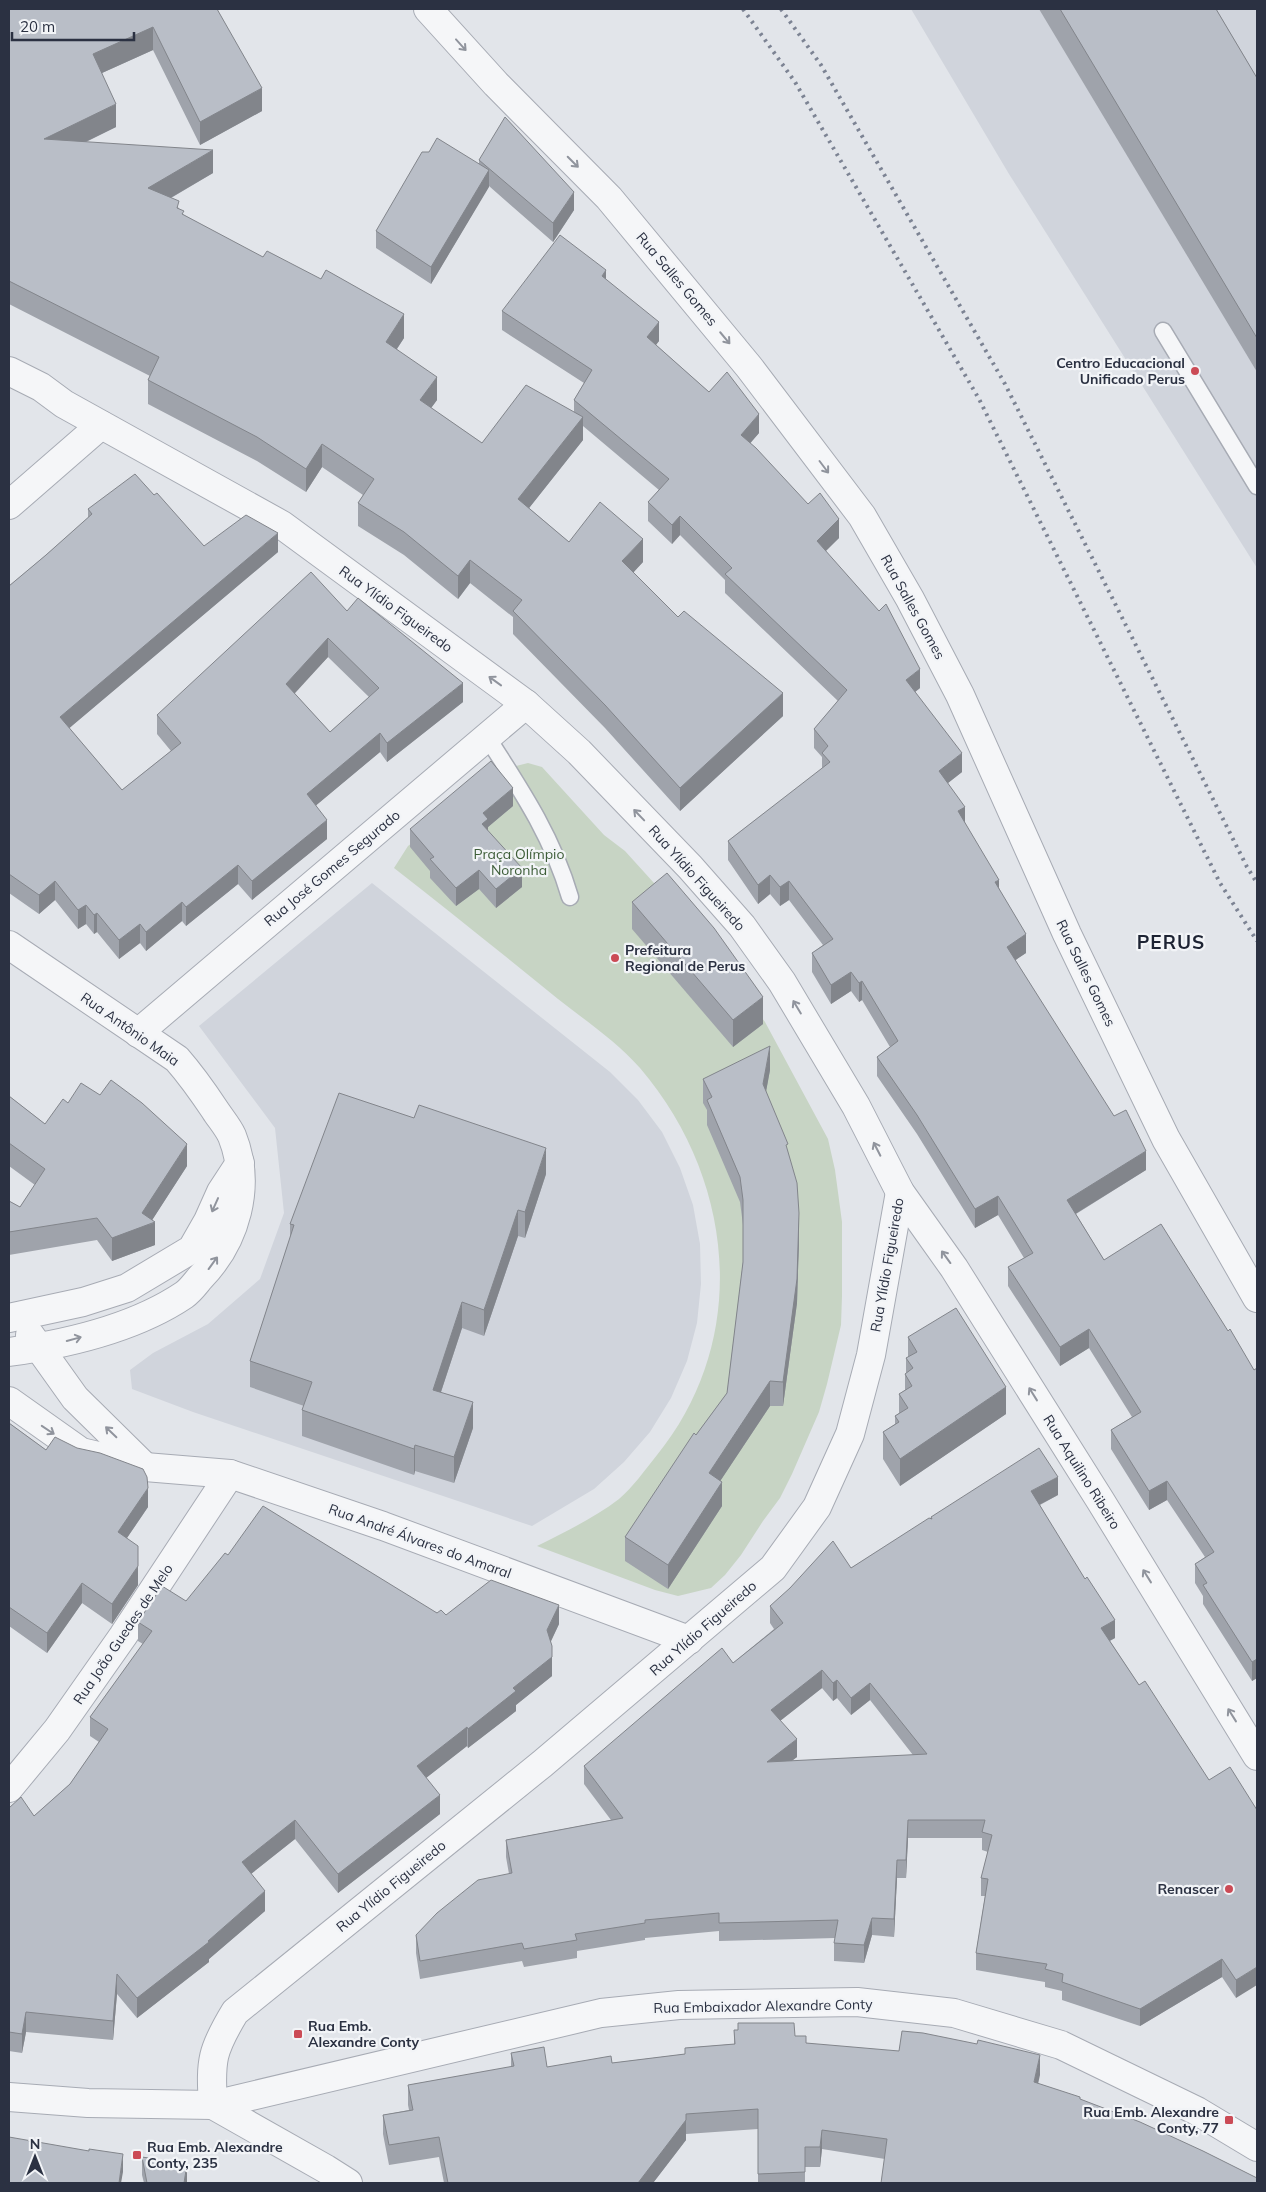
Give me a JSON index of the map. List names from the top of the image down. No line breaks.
{"streets":{"street":["Rua Salles Gomes","Rua Ylídio Figueiredo","Rua José Gomes Segurado","Rua Antônio Maia","Rua Aquilino Ribeiro","Rua André Álvares do Amaral","Rua João Guedes de Melo","Rua Embaixador Alexandre Conty"]},"crossings":[["Rua Ylídio Figueiredo","Rua José Gomes Segurado"],["Rua Ylídio Figueiredo","Rua Aquilino Ribeiro"],["Rua Ylídio Figueiredo","Rua André Álvares do Amaral"],["Rua Ylídio Figueiredo","Rua Embaixador Alexandre Conty"],["Rua José Gomes Segurado","Rua Antônio Maia"],["Rua André Álvares do Amaral","Rua João Guedes de Melo"]],"one_way":["Rua Salles Gomes","Rua Ylídio Figueiredo","Rua Aquilino Ribeiro"],"districts":["PERUS"],"parks":["Praça Olímpio Noronha"],"places":{"other":["Centro Educacional Unificado Perus","Prefeitura Regional de Perus","Renascer"],"transit":["Rua Emb. Alexandre Conty","Rua Emb. Alexandre Conty, 77","Rua Emb. Alexandre Conty, 235"]},"scale_bar":"20 m","north":"top"}
